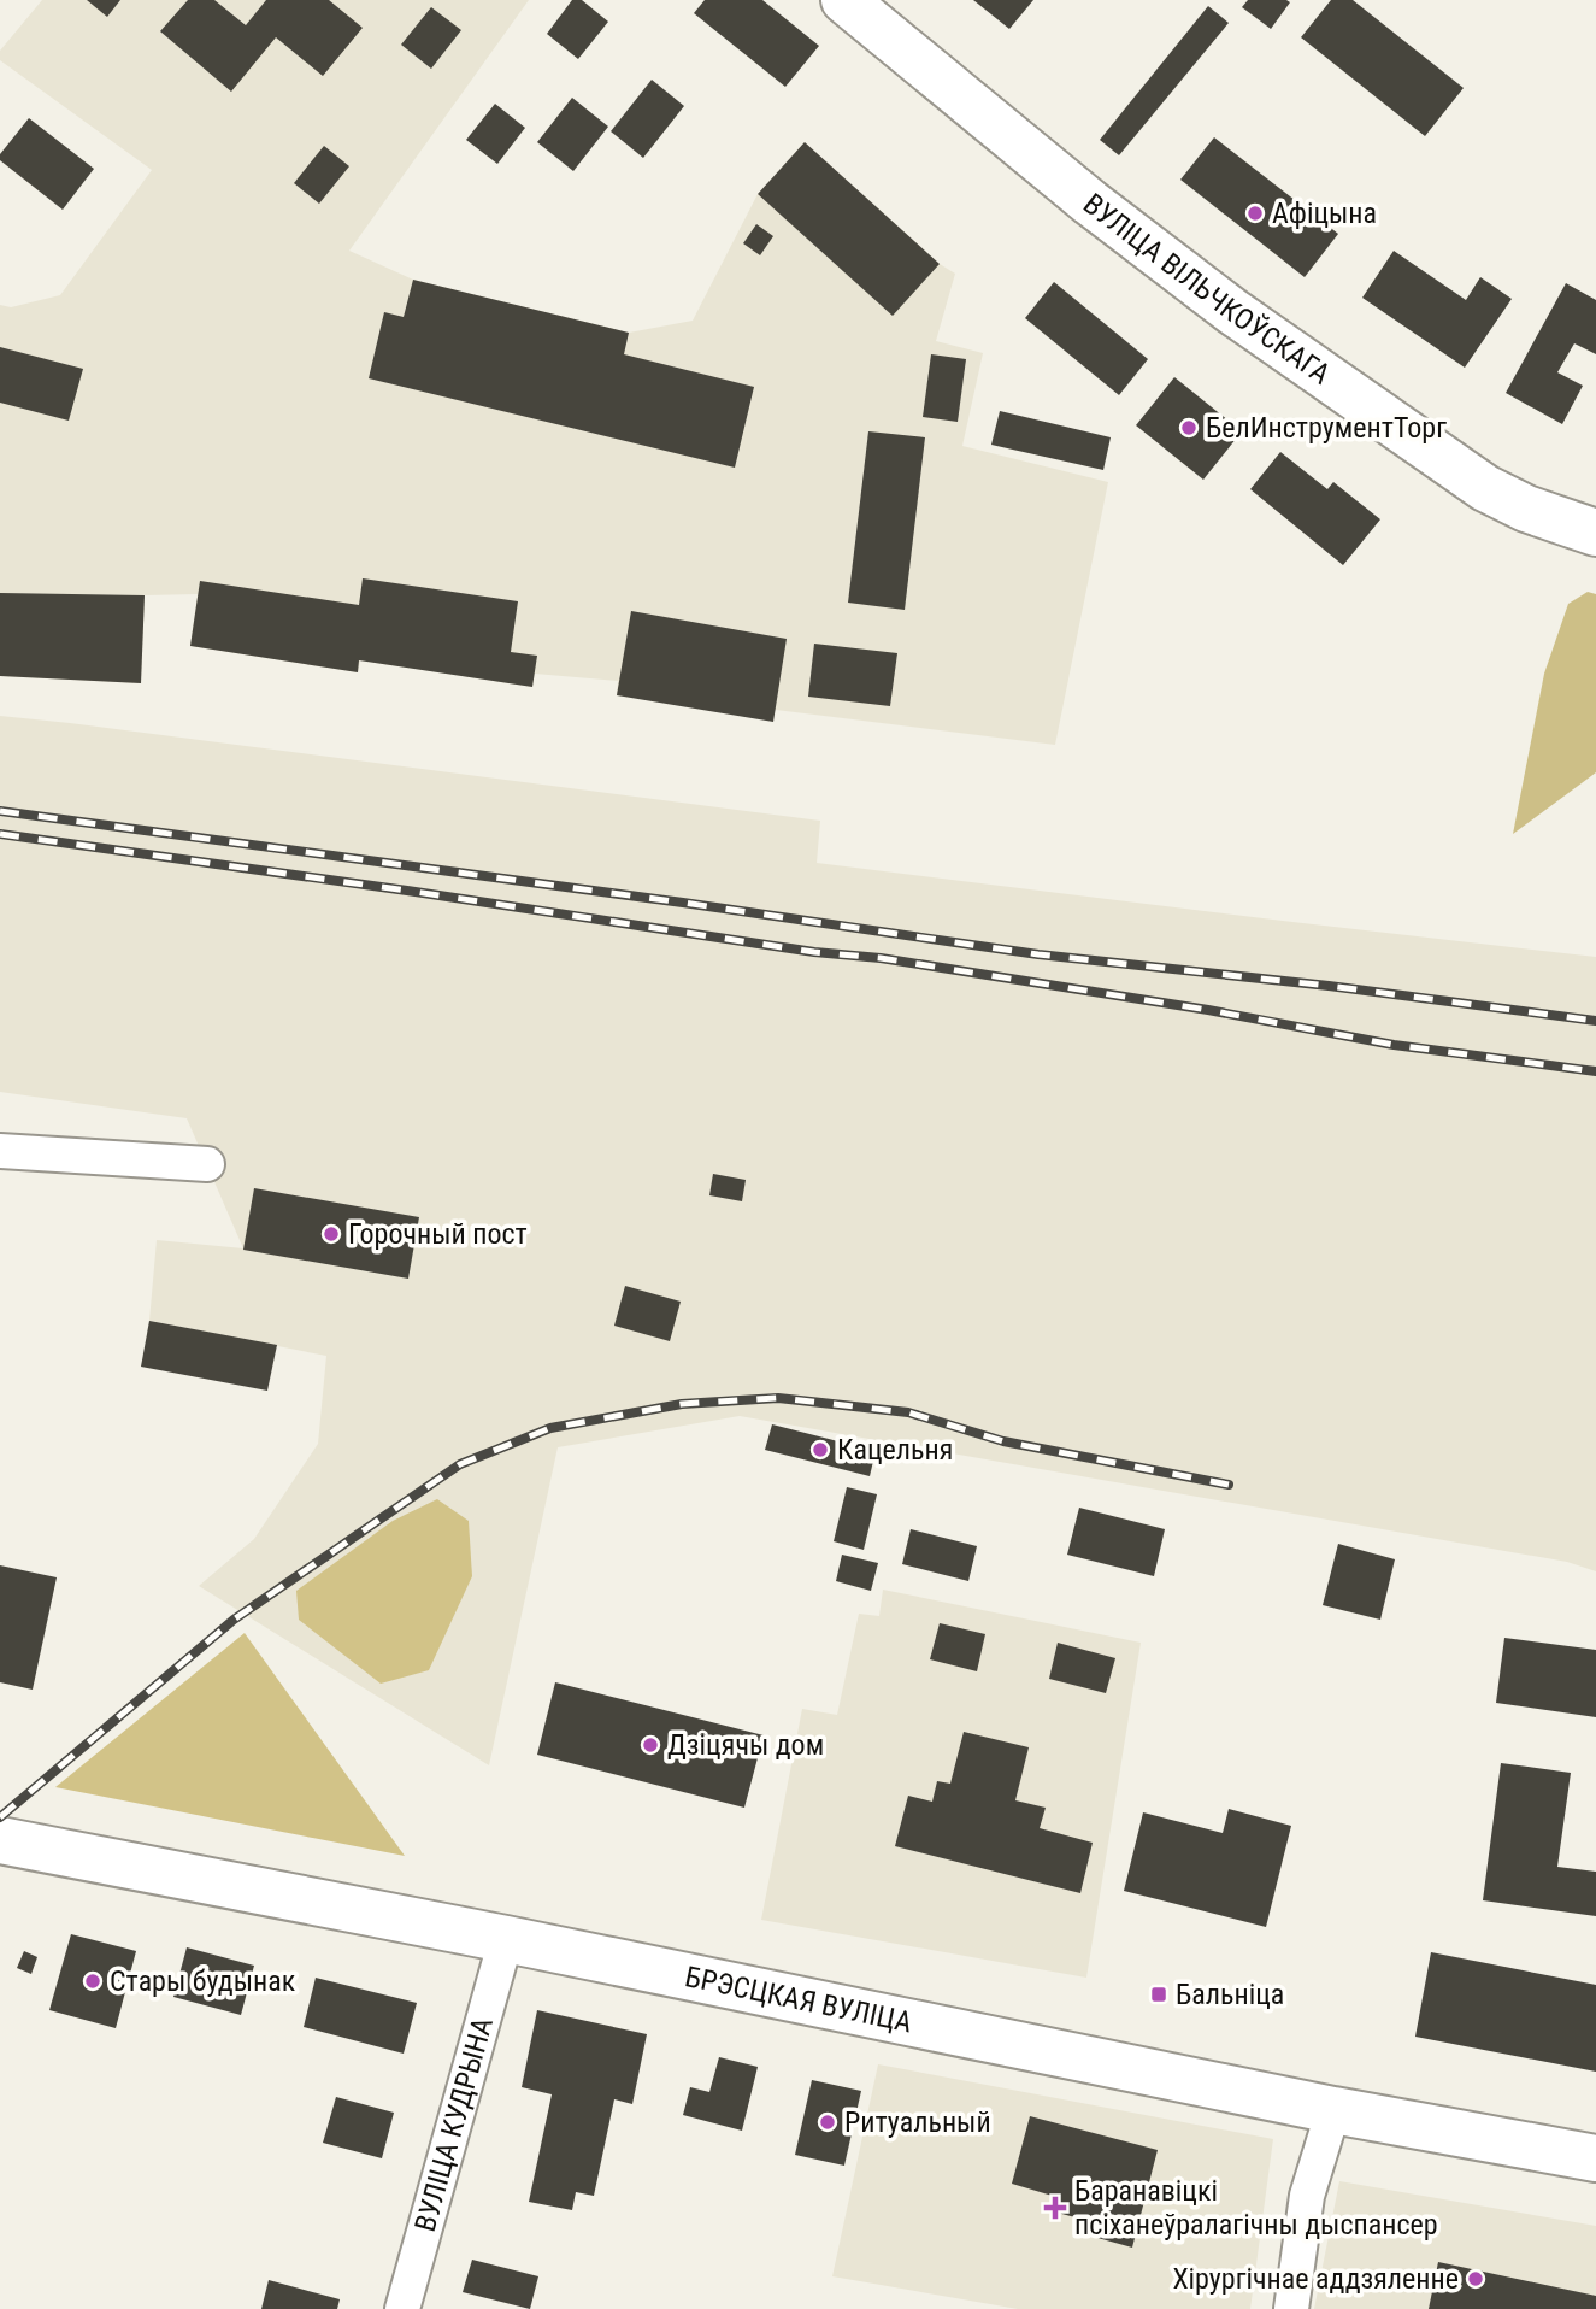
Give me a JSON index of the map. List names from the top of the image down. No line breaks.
{"streets":{"main road":["ВУЛІЦА ВІЛЬЧКОЎСКАГА","БРЭСЦКАЯ ВУЛІЦА"],"street":["ВУЛІЦА КУДРЫНА"]},"crossings":[["БРЭСЦКАЯ ВУЛІЦА","ВУЛІЦА КУДРЫНА"]],"places":{"other":["Афіцына","БелИнструментТорг","Горочный пост","Кацельня","Дзіцячы дом","Стары будынак","Ритуальный","Хірургічнае аддзяленне"],"transit":["Бальніца"],"health":["Баранавіцкі псіханеўралагічны дыспансер"]}}
